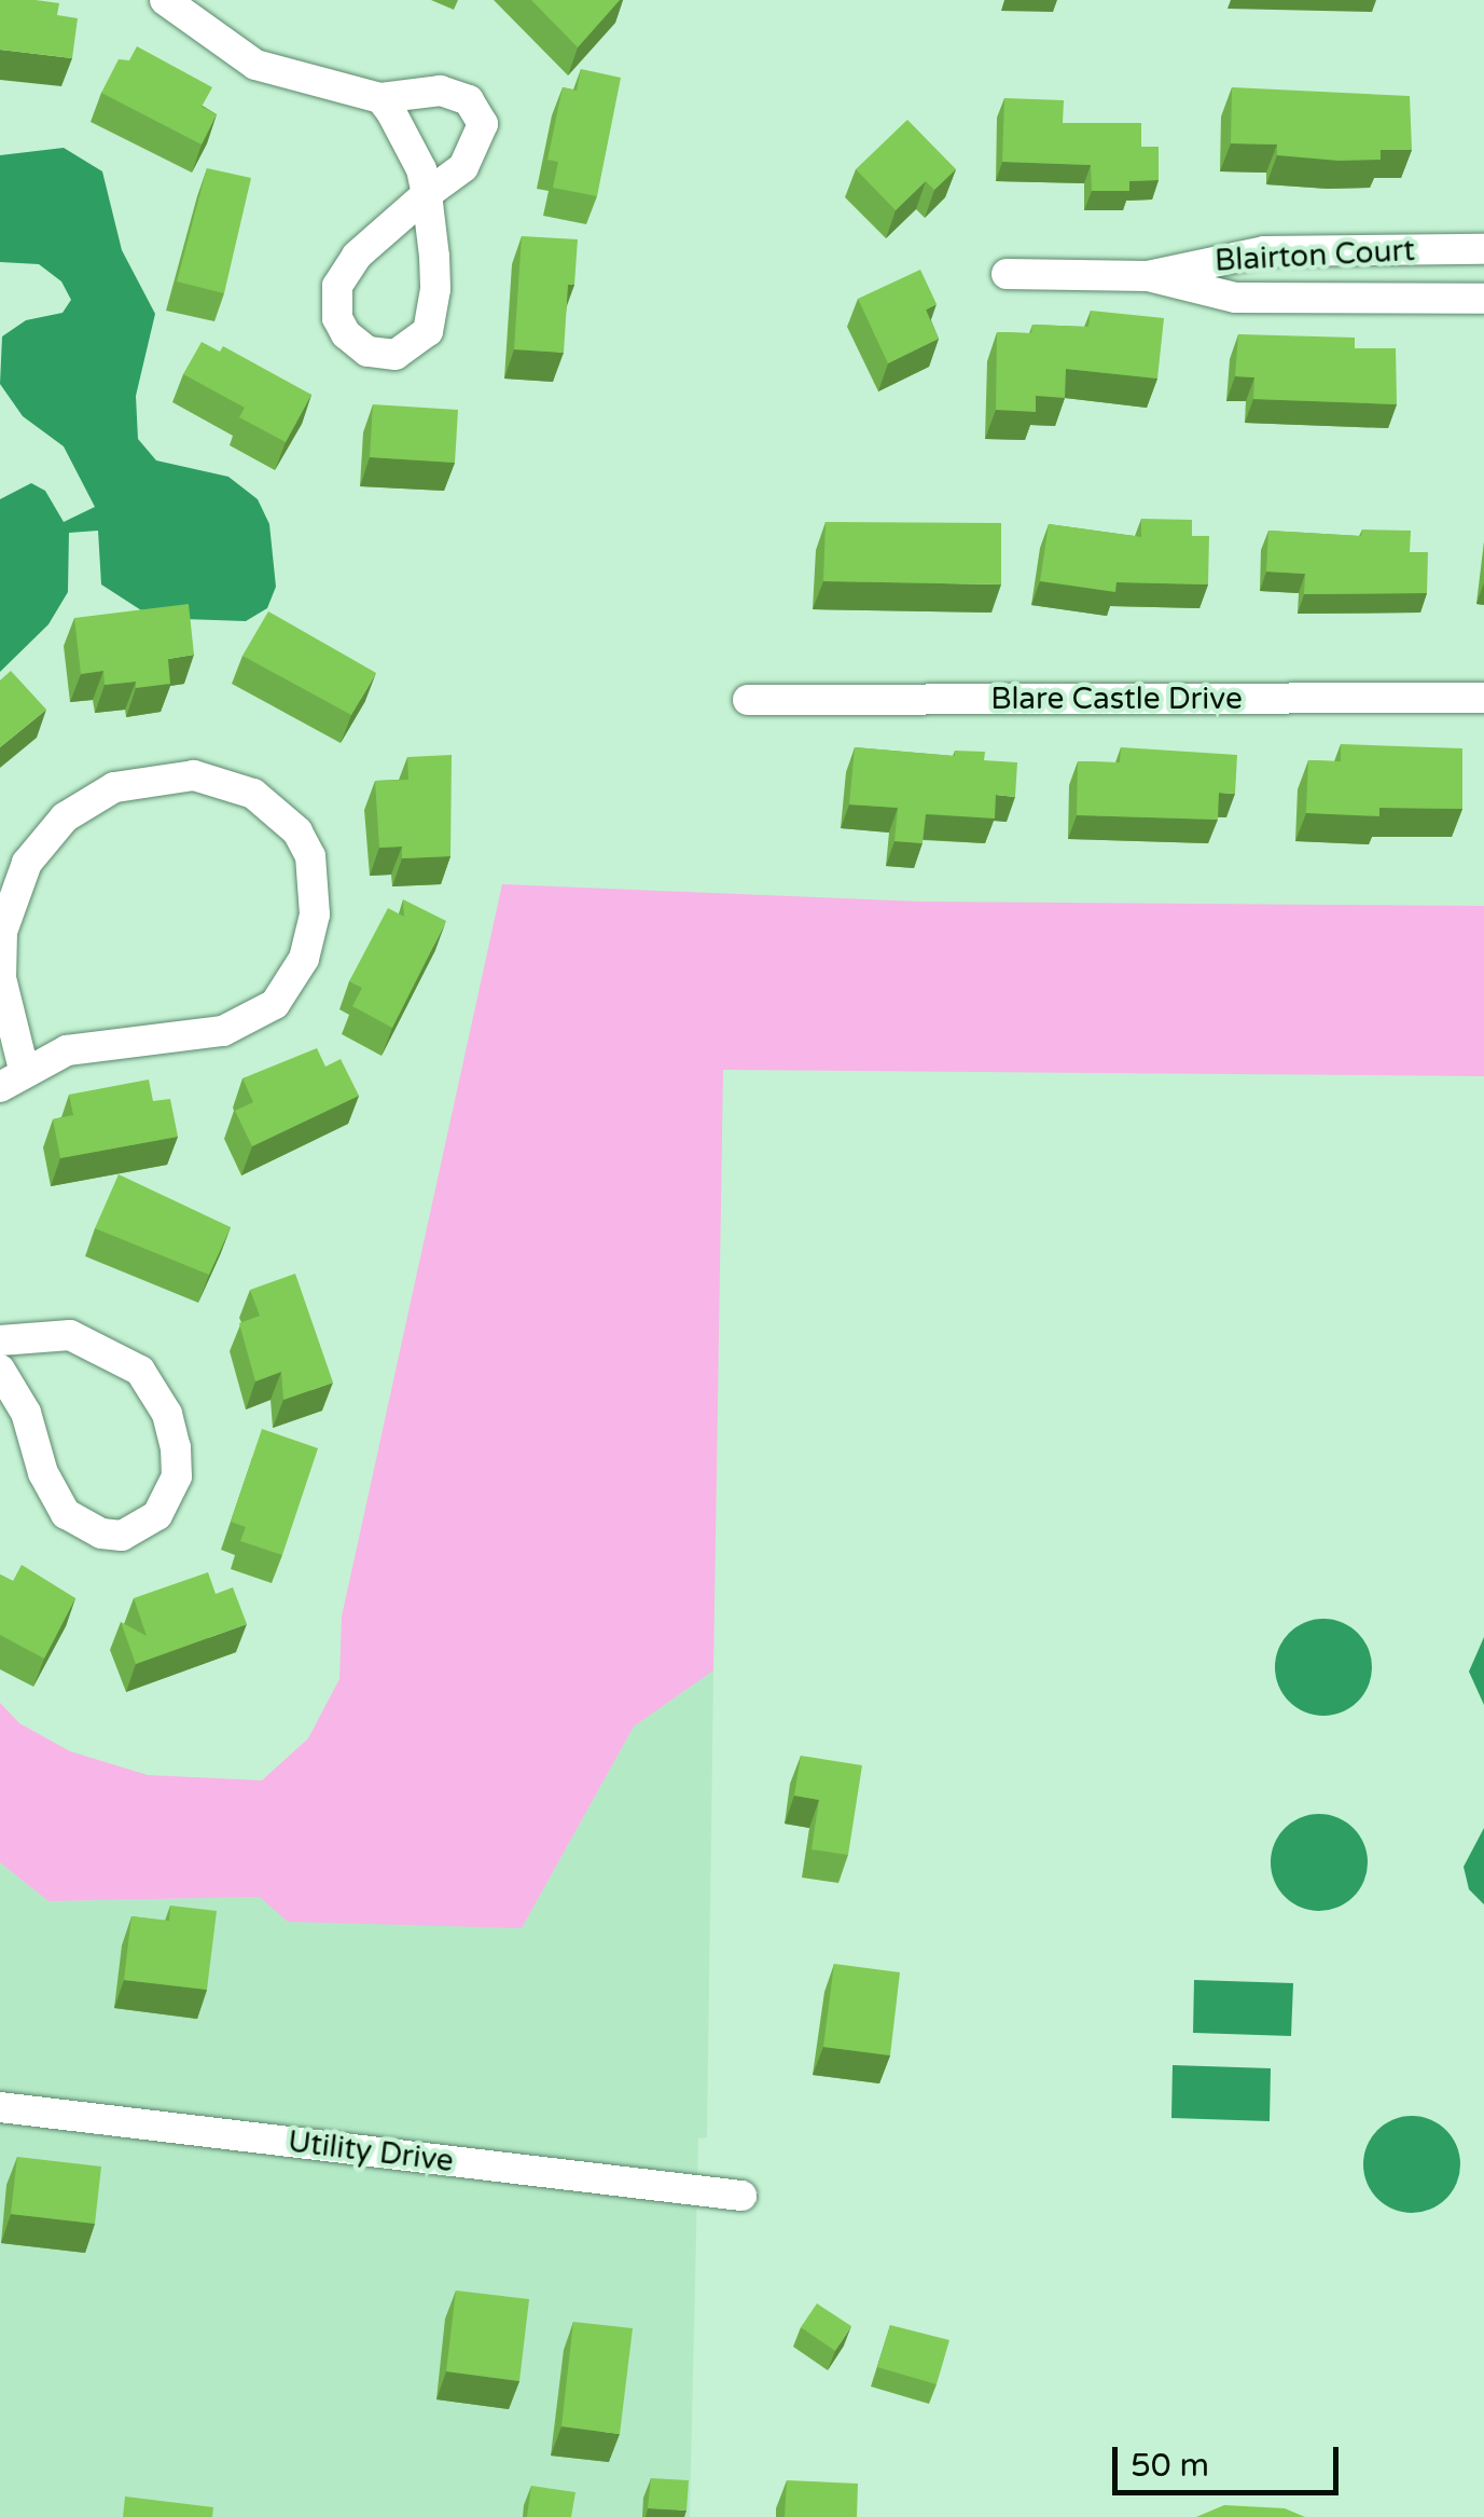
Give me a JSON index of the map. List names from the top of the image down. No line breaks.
{"streets":{"street":["Blairton Court","Blare Castle Drive","Utility Drive"]},"scale_bar":"50 m"}
